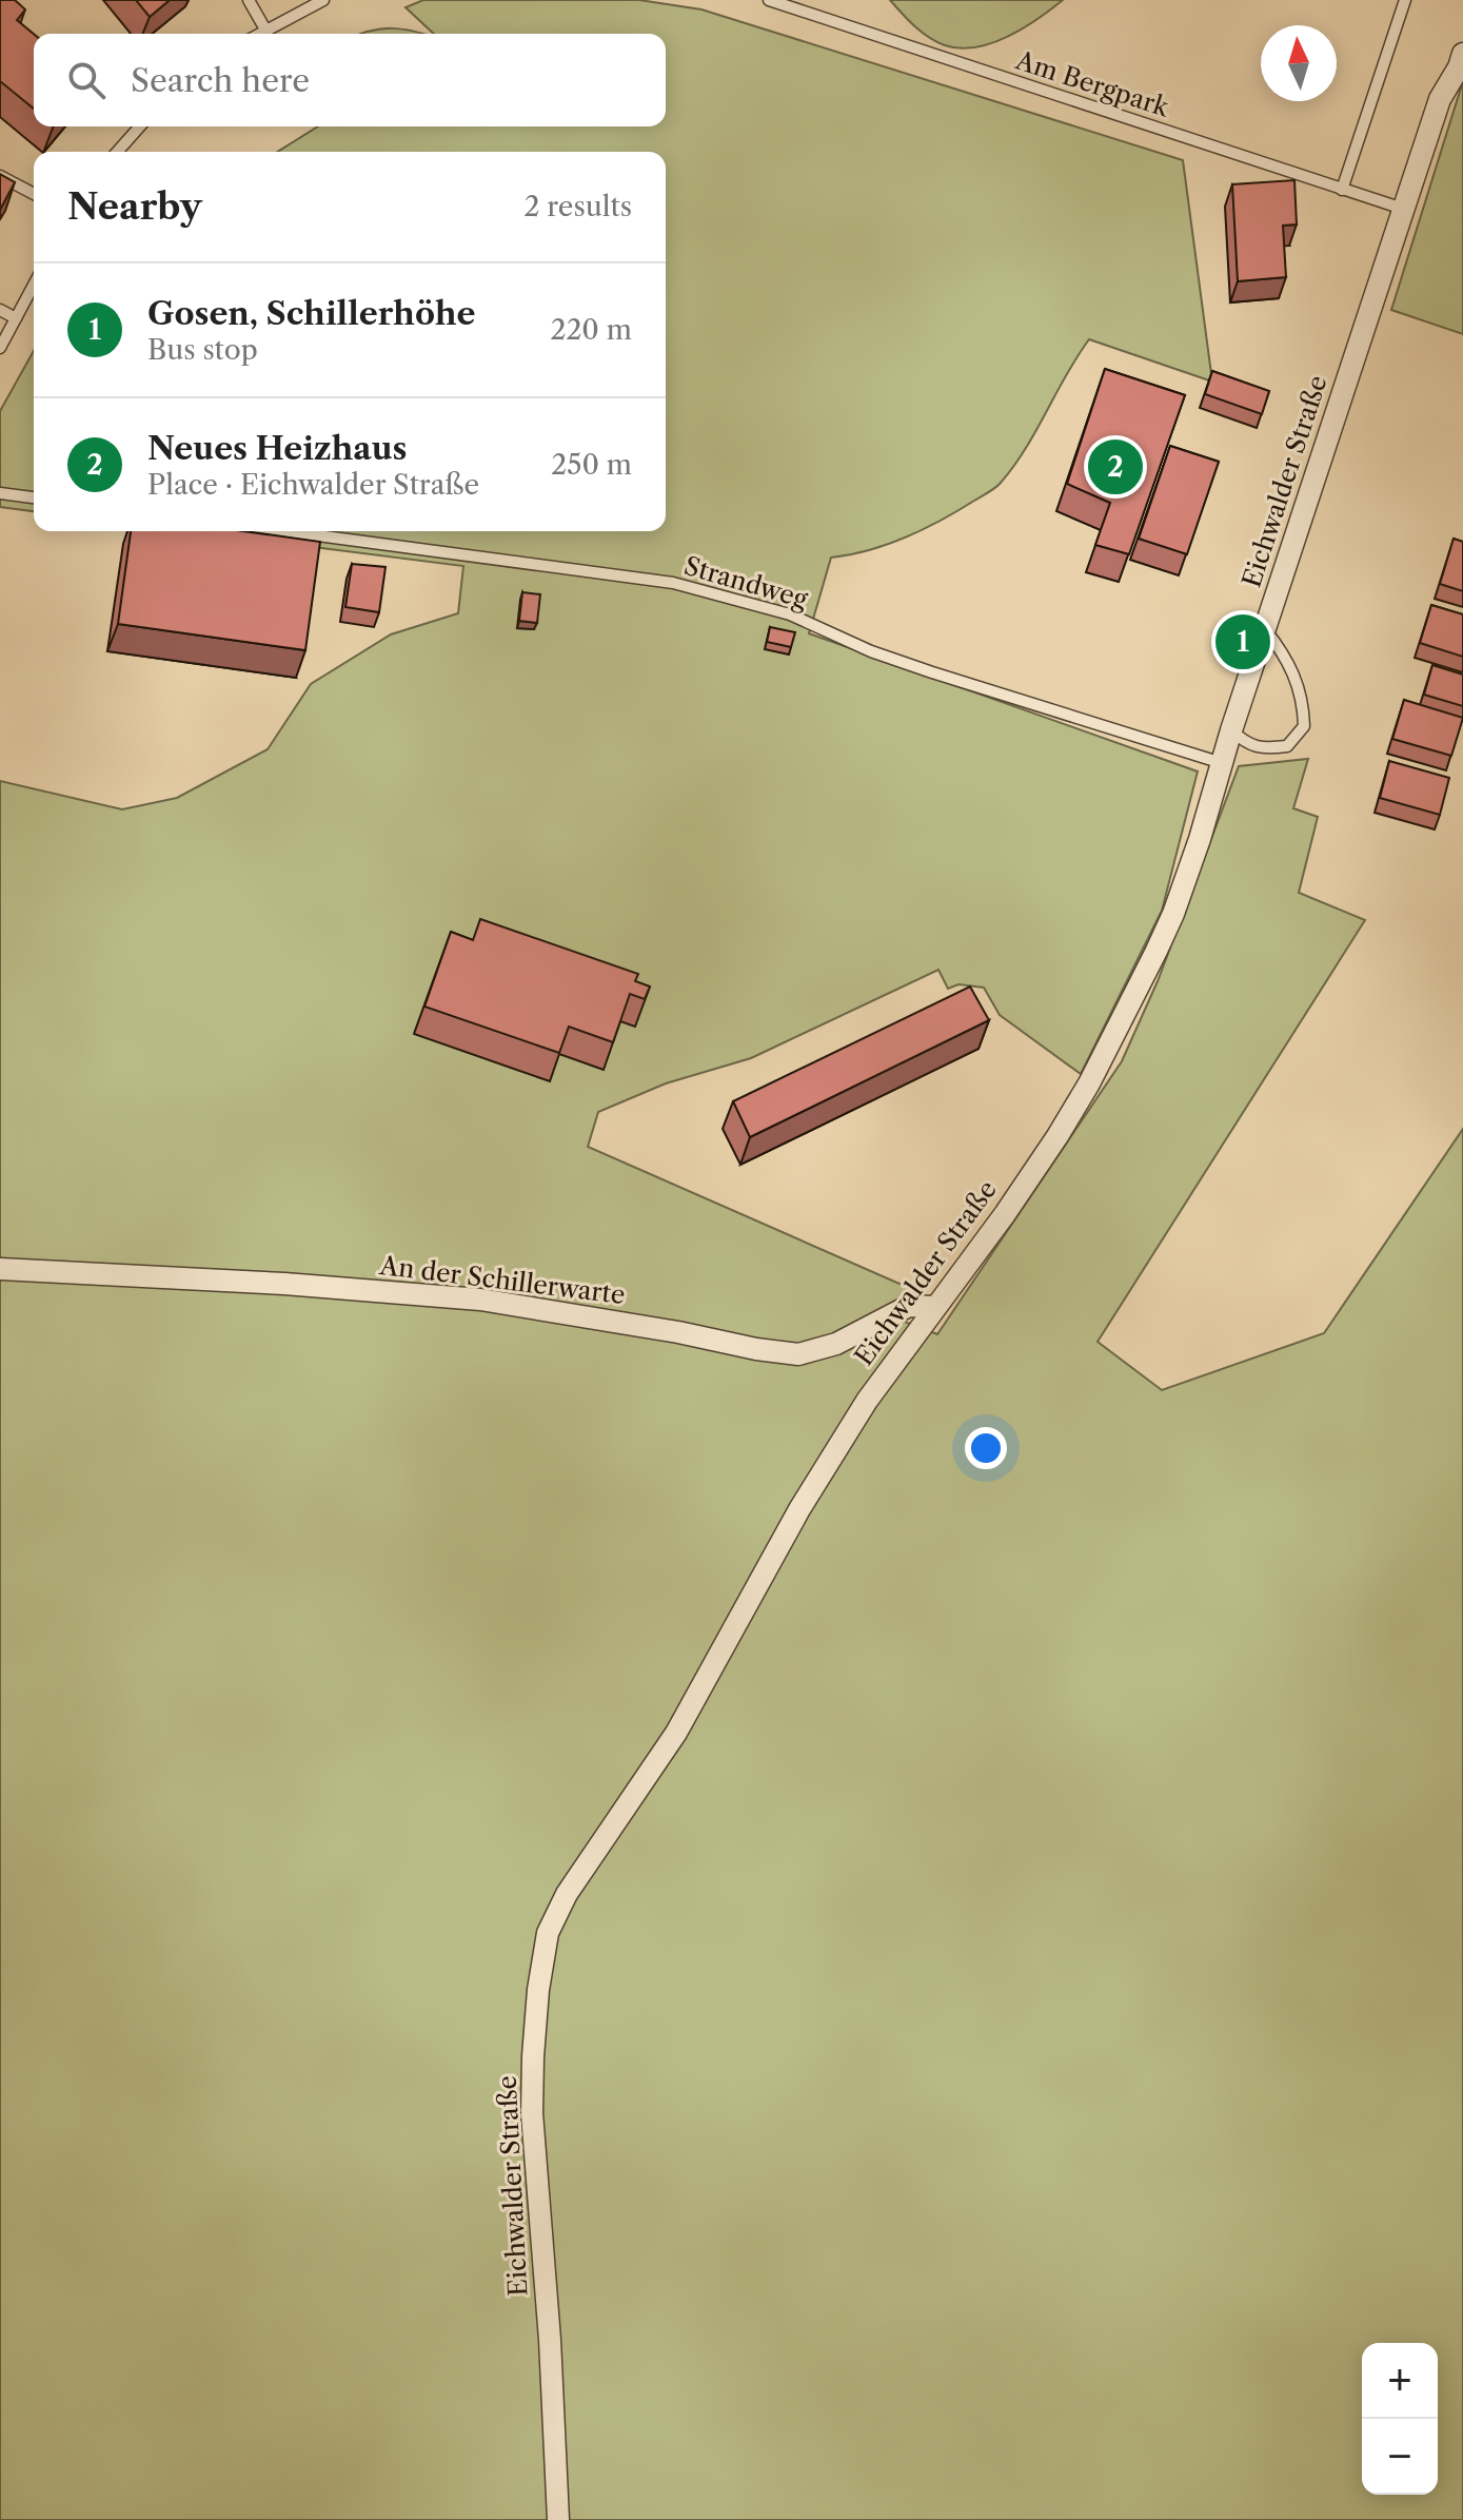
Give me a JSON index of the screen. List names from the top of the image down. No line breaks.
{"streets":{"street":["Eichwalder Straße","An der Schillerwarte"],"lane":["Am Bergpark","Strandweg"]},"crossings":[["Am Bergpark","Eichwalder Straße"],["Eichwalder Straße","Strandweg"],["Eichwalder Straße","An der Schillerwarte"]],"north":"top","page":{"search":"Search here","heading":["Nearby","2 results"],"list":[{"mark":"1","name":"Gosen, Schillerhöhe","note":"Bus stop","value":"220 m"},{"mark":"2","name":"Neues Heizhaus","note":"Place · Eichwalder Straße","value":"250 m"}],"pins":["2","1"],"map_buttons":["+","−"]}}
